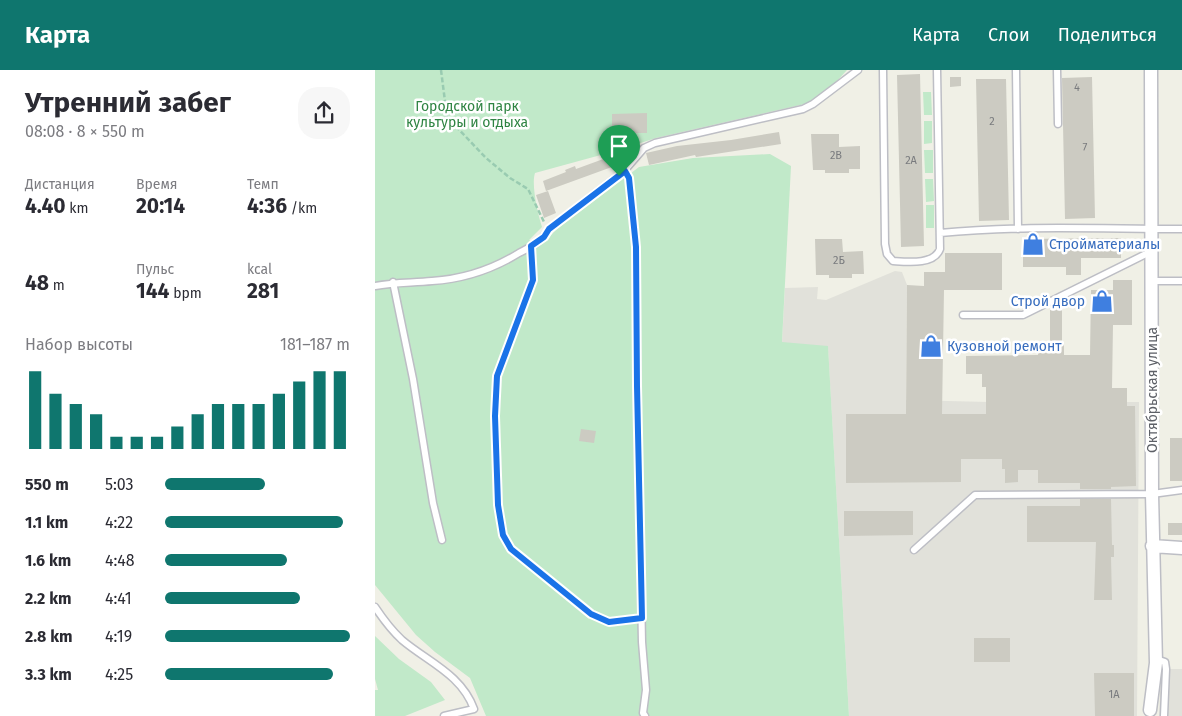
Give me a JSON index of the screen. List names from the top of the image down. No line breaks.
{"streets":{"street":["Октябрьская улица"]},"parks":["Городской парк культуры и отдыха"],"places":{"shop":["Стройматериалы","Строй двор","Кузовной ремонт"]},"house_numbers":["4","2","7","2В","2А","2Б","1А"],"page":{"header":"Карта","nav":["Карта","Слои","Поделиться"],"heading":["Утренний забег","08:08 · 8 × 550 m"],"stats":[["Дистанция","4.40 km"],["Время","20:14"],["Темп","4:36 /km"],["48 m"],["Пульс","144 bpm"],["kcal","281"]],"chart":["Набор высоты","181–187 m"],"list":[{"name":"550 m","note":"5:03"},{"name":"1.1 km","note":"4:22"},{"name":"1.6 km","note":"4:48"},{"name":"2.2 km","note":"4:41"},{"name":"2.8 km","note":"4:19"},{"name":"3.3 km","note":"4:25"}]}}
